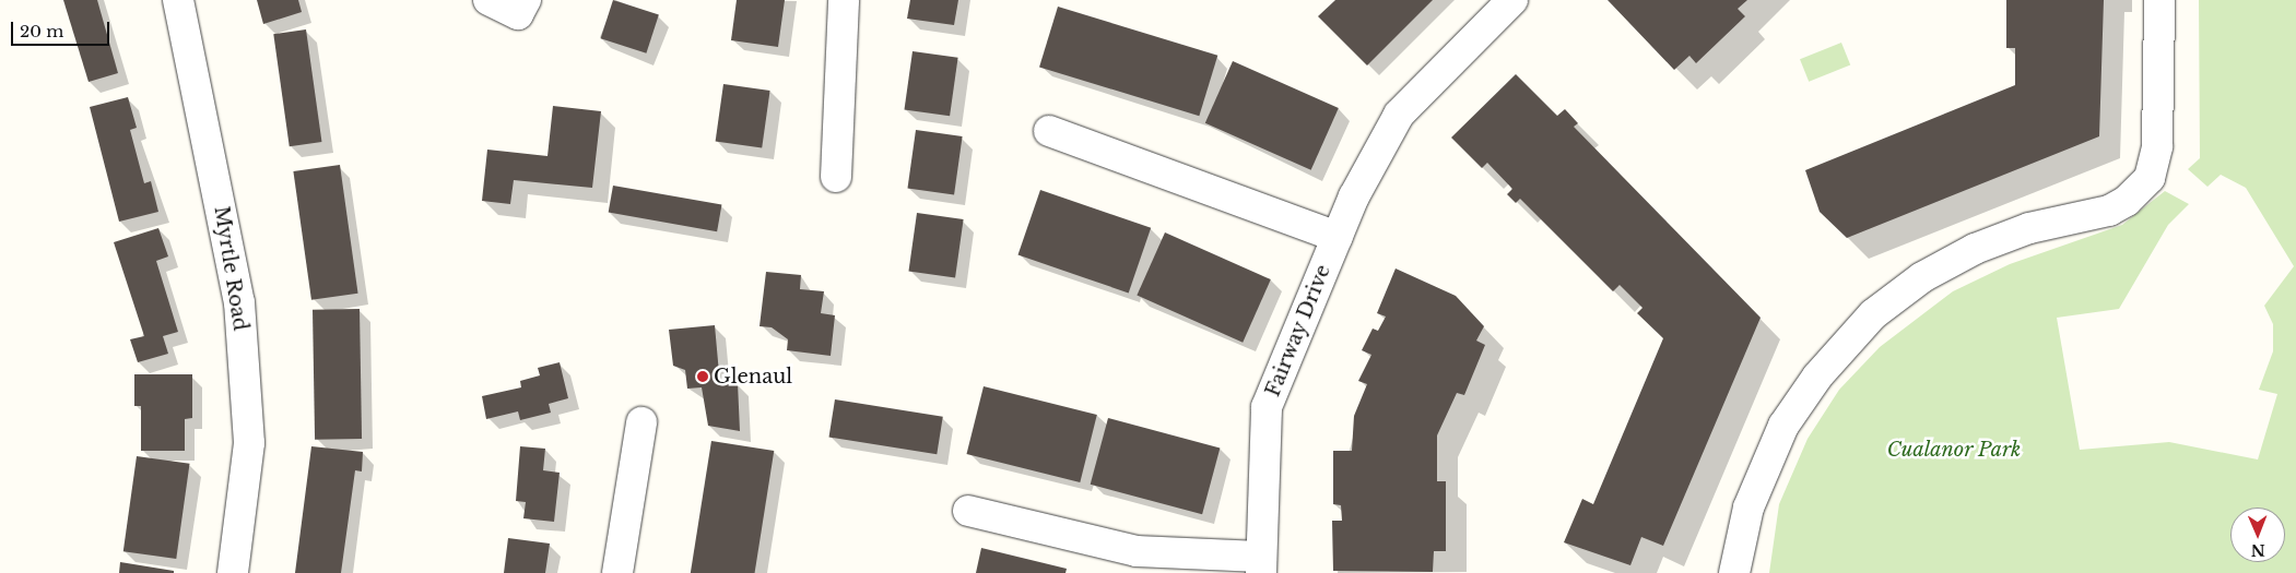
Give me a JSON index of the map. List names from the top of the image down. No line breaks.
{"streets":{"street":["Myrtle Road","Fairway Drive"]},"parks":["Cualanor Park"],"places":["Glenaul"],"scale_bar":"20 m","north":"bottom"}
